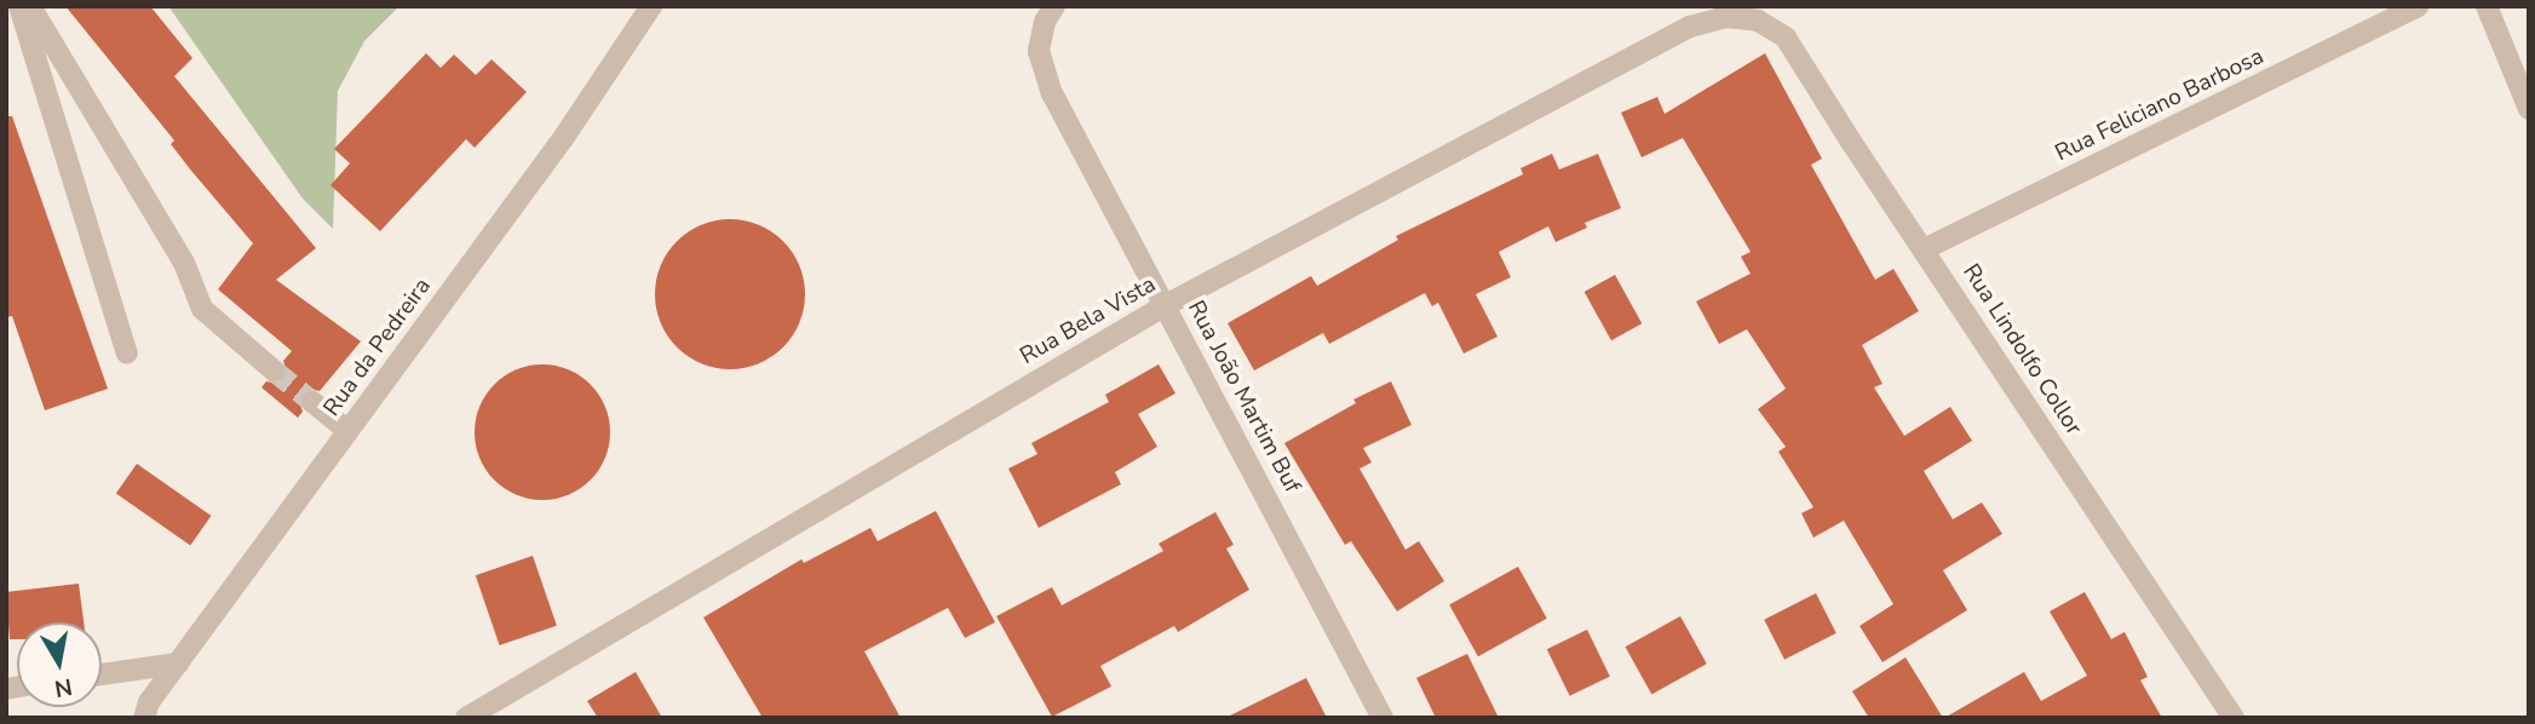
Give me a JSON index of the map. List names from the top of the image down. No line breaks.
{"streets":{"street":["Rua Feliciano Barbosa","Rua Bela Vista","Rua da Pedreira","Rua Lindolfo Collor","Rua João Martim Buf"]},"crossings":[["Rua Feliciano Barbosa","Rua Lindolfo Collor"],["Rua Bela Vista","Rua Lindolfo Collor"],["Rua Bela Vista","Rua João Martim Buf"]],"north":"bottom"}
